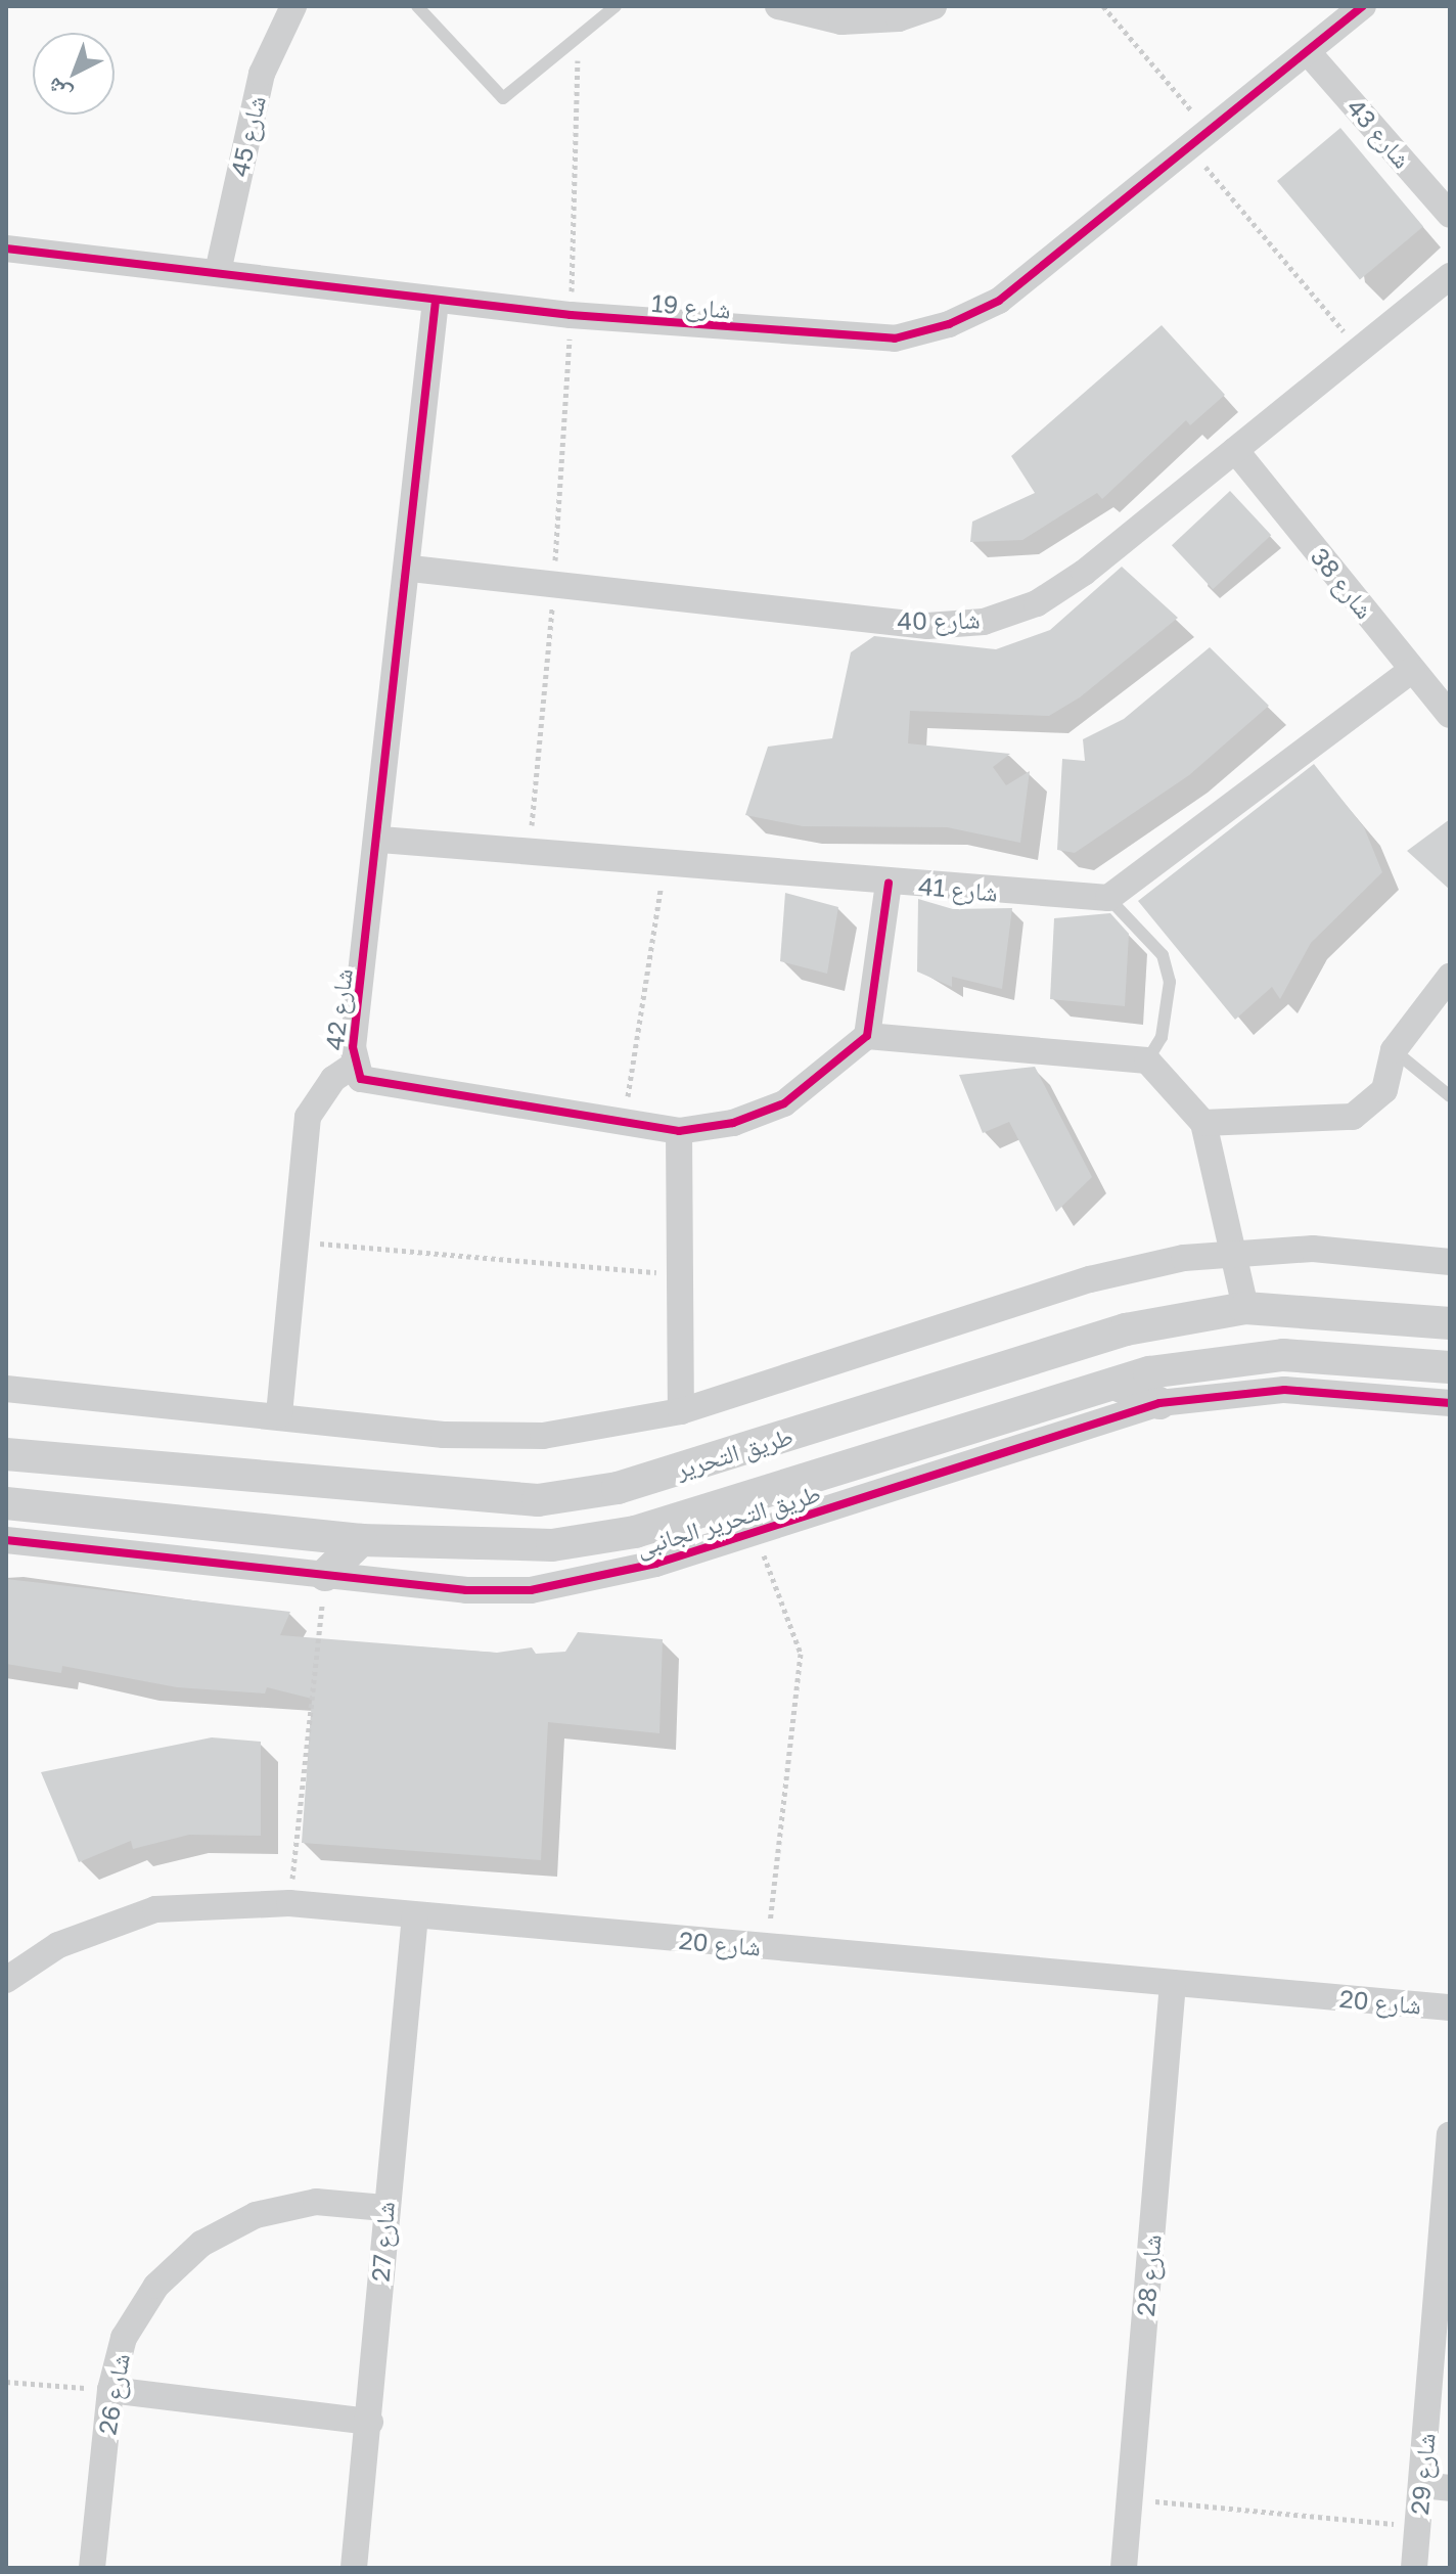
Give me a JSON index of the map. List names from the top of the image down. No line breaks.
{"streets":{"street":["شارع 43","شارع 45","شارع 19","شارع 38","شارع 40","شارع 41","شارع 42","طريق التحرير","طريق التحرير الجانبى","شارع 20","شارع 27","شارع 28","شارع 26","شارع 29"]},"crossings":[["شارع 43","شارع 19"],["شارع 45","شارع 19"],["شارع 19","شارع 42"],["شارع 38","شارع 40"],["شارع 40","شارع 42"],["شارع 41","شارع 42"],["شارع 20","شارع 27"],["شارع 20","شارع 28"],["شارع 27","شارع 26"]],"north":"bottom left"}
